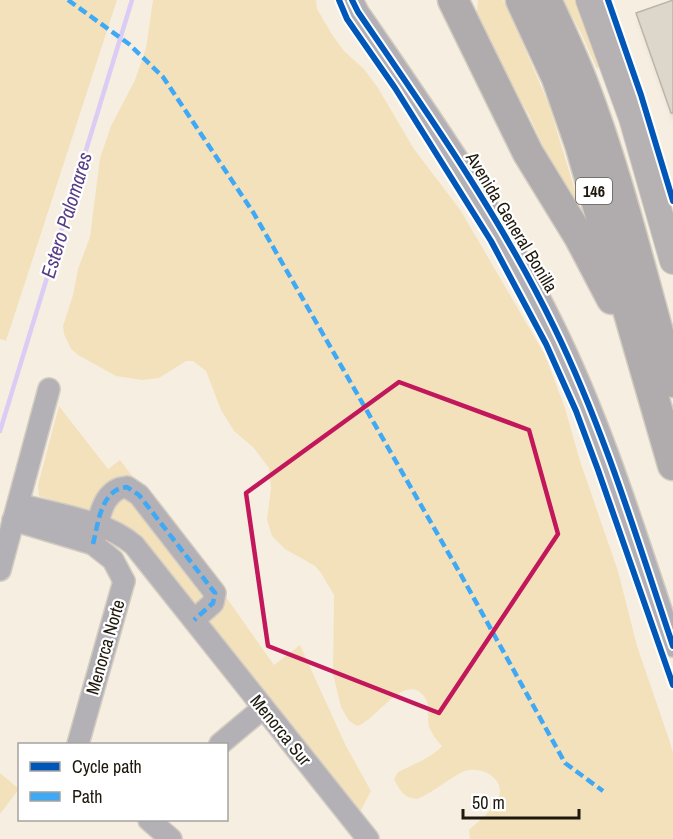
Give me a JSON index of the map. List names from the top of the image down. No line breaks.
{"streets":{"highway":["146"],"street":["Avenida General Bonilla","Menorca Norte","Menorca Sur"]},"crossings":[["Menorca Norte","Menorca Sur"]],"water":["Estero Palomares"],"legend":["Cycle path","Path"],"scale_bar":"50 m"}
